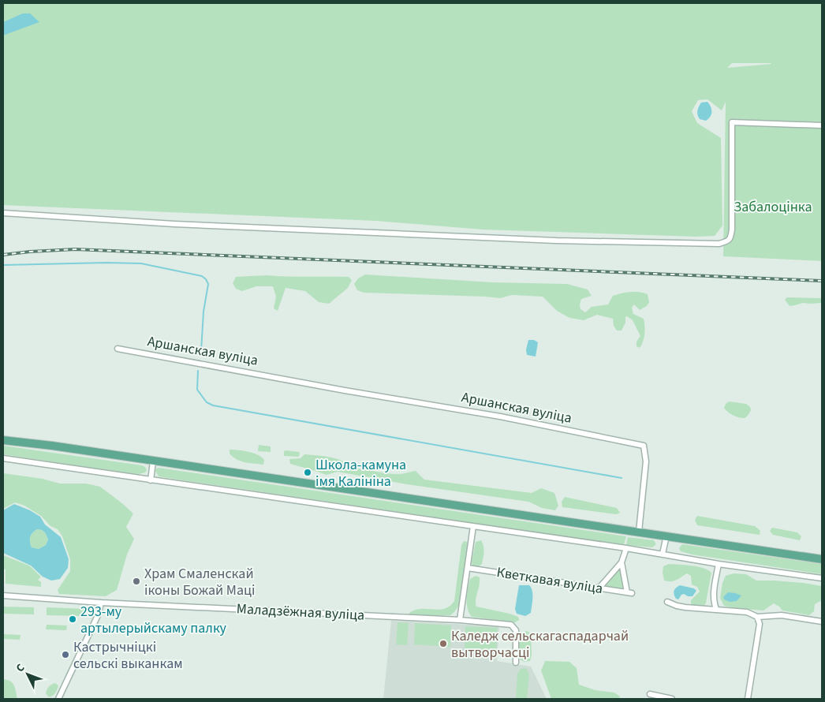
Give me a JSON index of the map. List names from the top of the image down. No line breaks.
{"streets":{"street":["Аршанская вуліца","Кветкавая вуліца","Маладзёжная вуліца"]},"parks":["Забалоцінка"],"places":["Школа-камуна імя Калініна","Храм Смаленскай іконы Божай Маці","293-му артылерыйскаму палку","Каледж сельскагаспадарчай вытворчасці","Кастрычніцкі сельскі выканкам"],"north":"top left"}
